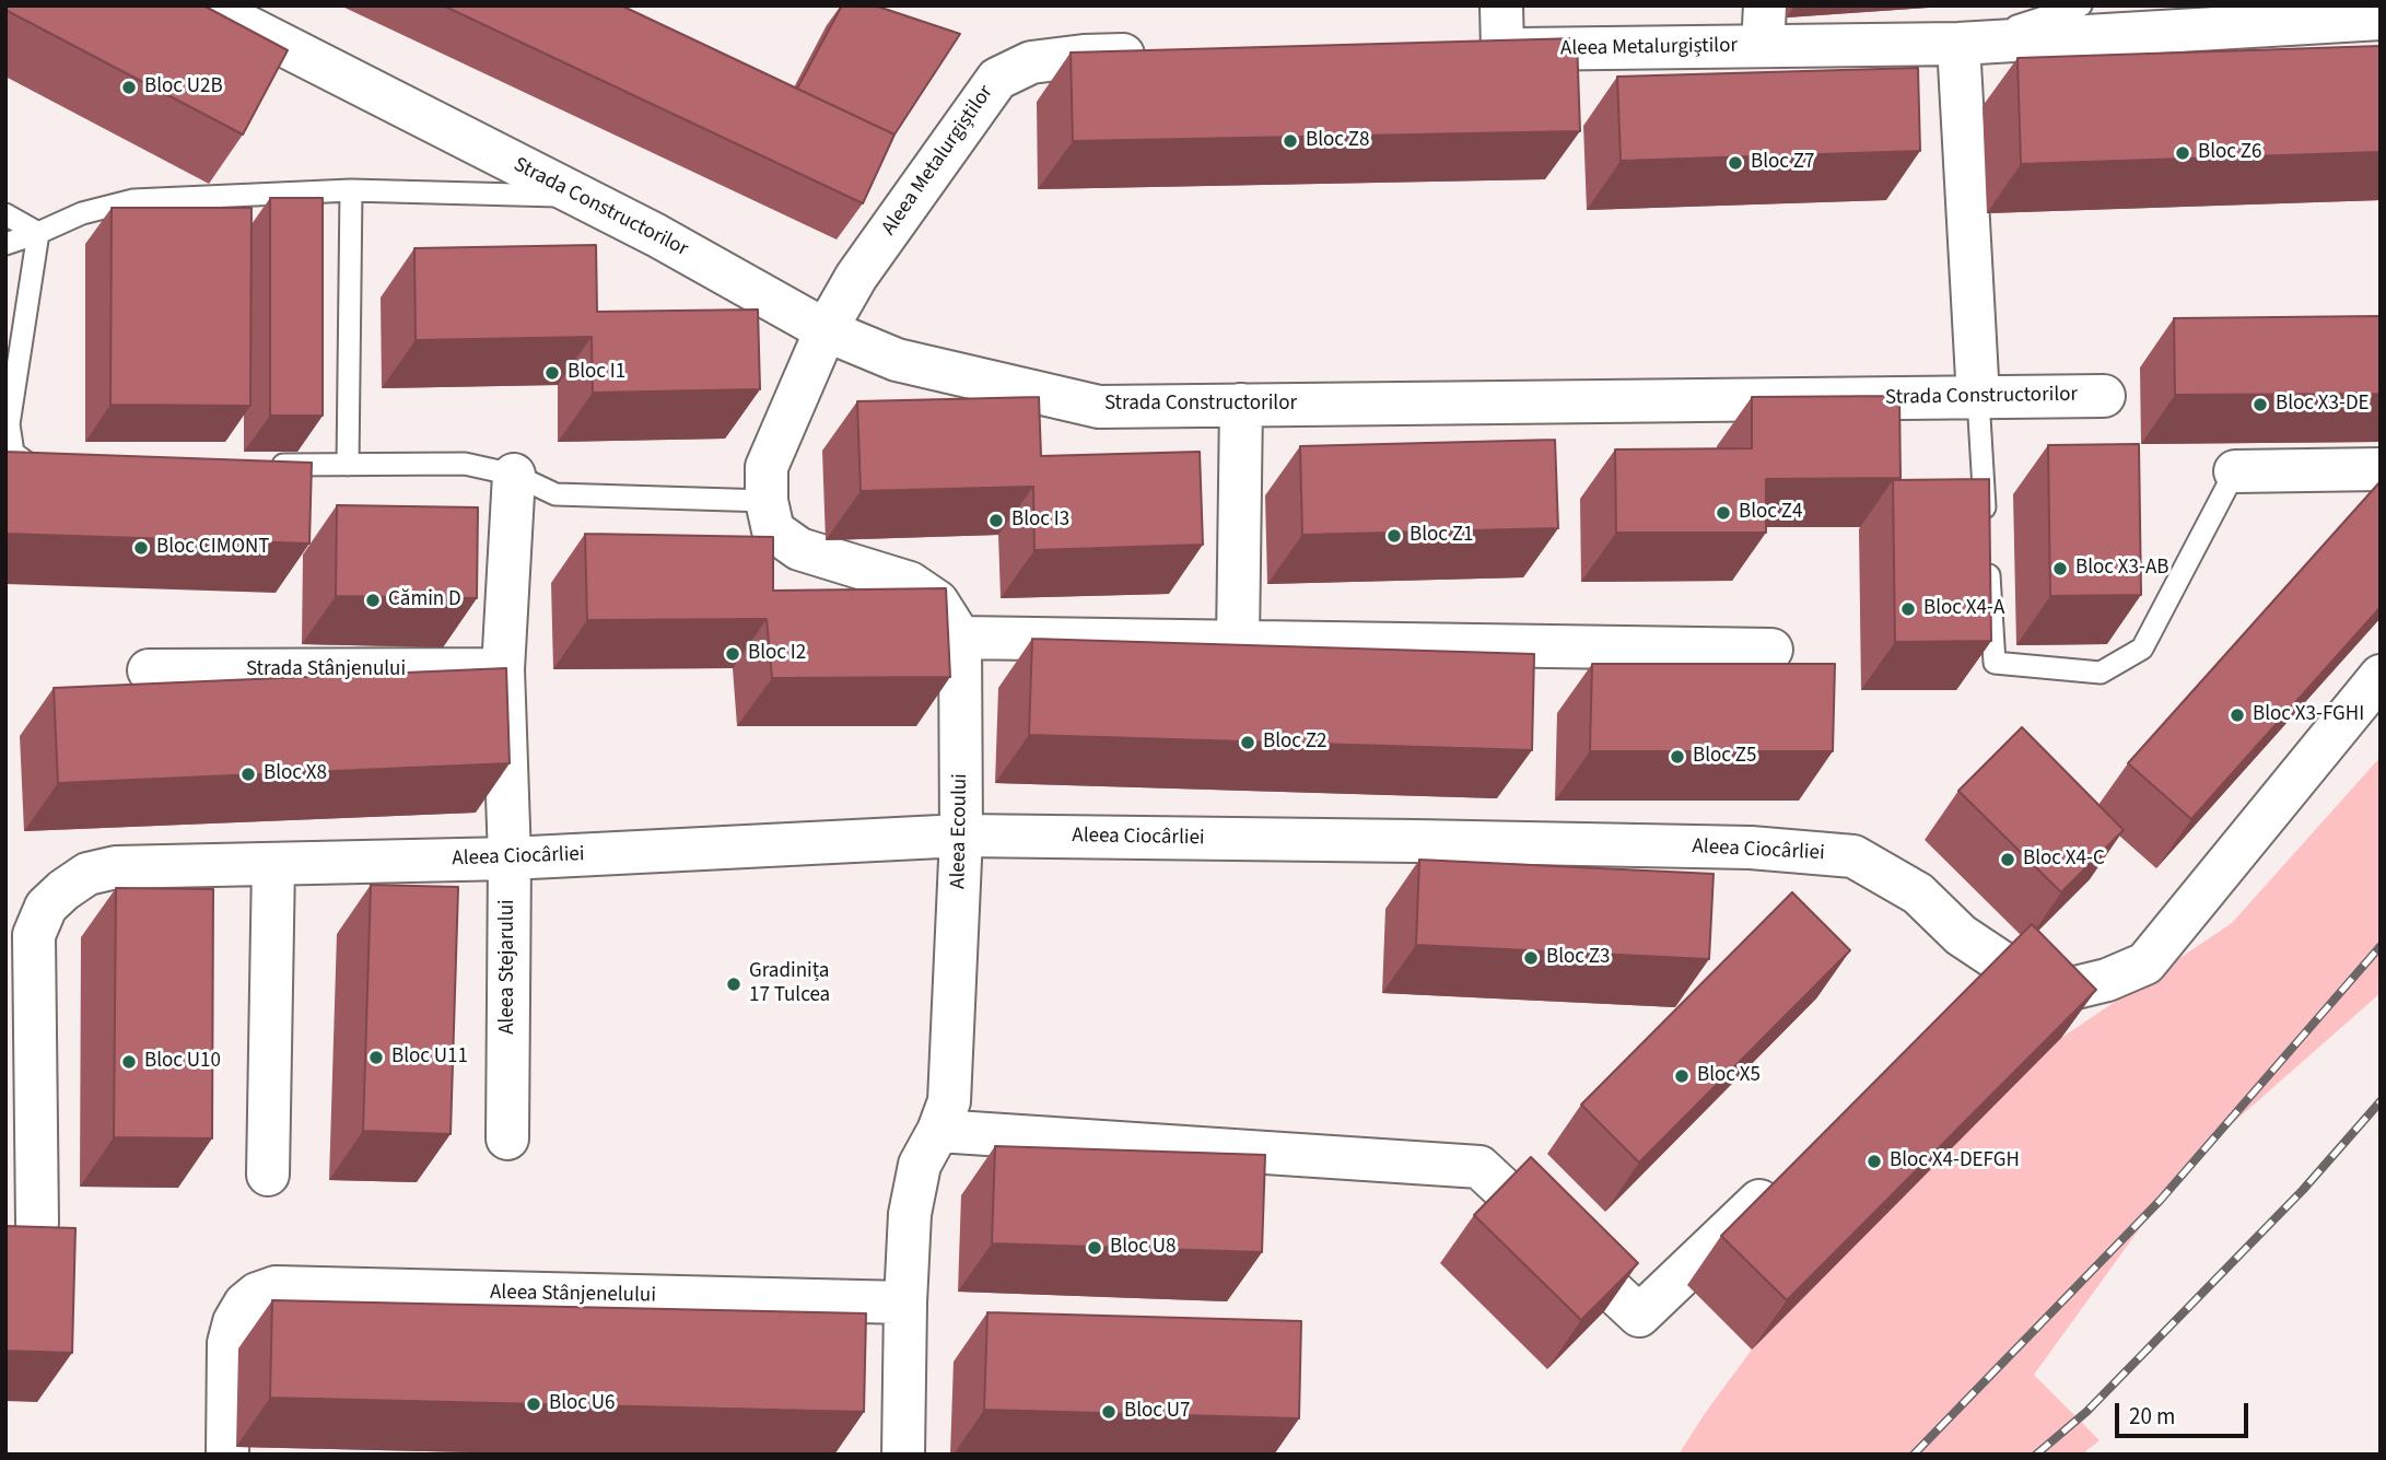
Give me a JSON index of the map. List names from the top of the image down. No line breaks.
{"streets":{"street":["Aleea Metalurgiștilor","Strada Constructorilor","Strada Stânjenului","Aleea Ecoului","Aleea Ciocârliei","Aleea Stejarului","Aleea Stânjenelului"]},"crossings":[["Aleea Metalurgiștilor","Strada Constructorilor"],["Strada Stânjenului","Aleea Stejarului"],["Aleea Ecoului","Aleea Ciocârliei"],["Aleea Ecoului","Aleea Stânjenelului"],["Aleea Ciocârliei","Aleea Stejarului"]],"places":["Bloc U2B","Bloc Z8","Bloc Z6","Bloc Z7","Bloc I1","Bloc X3-DE","Bloc Z4","Bloc I3","Bloc Z1","Bloc CIMONT","Bloc X3-AB","Cămin D","Bloc X4-A","Bloc I2","Bloc X3-FGHI","Bloc Z2","Bloc Z5","Bloc X8","Bloc X4-C","Bloc Z3","Gradinița 17 Tulcea","Bloc U11","Bloc U10","Bloc X5","Bloc X4-DEFGH","Bloc U8","Bloc U6","Bloc U7"],"scale_bar":"20 m"}
